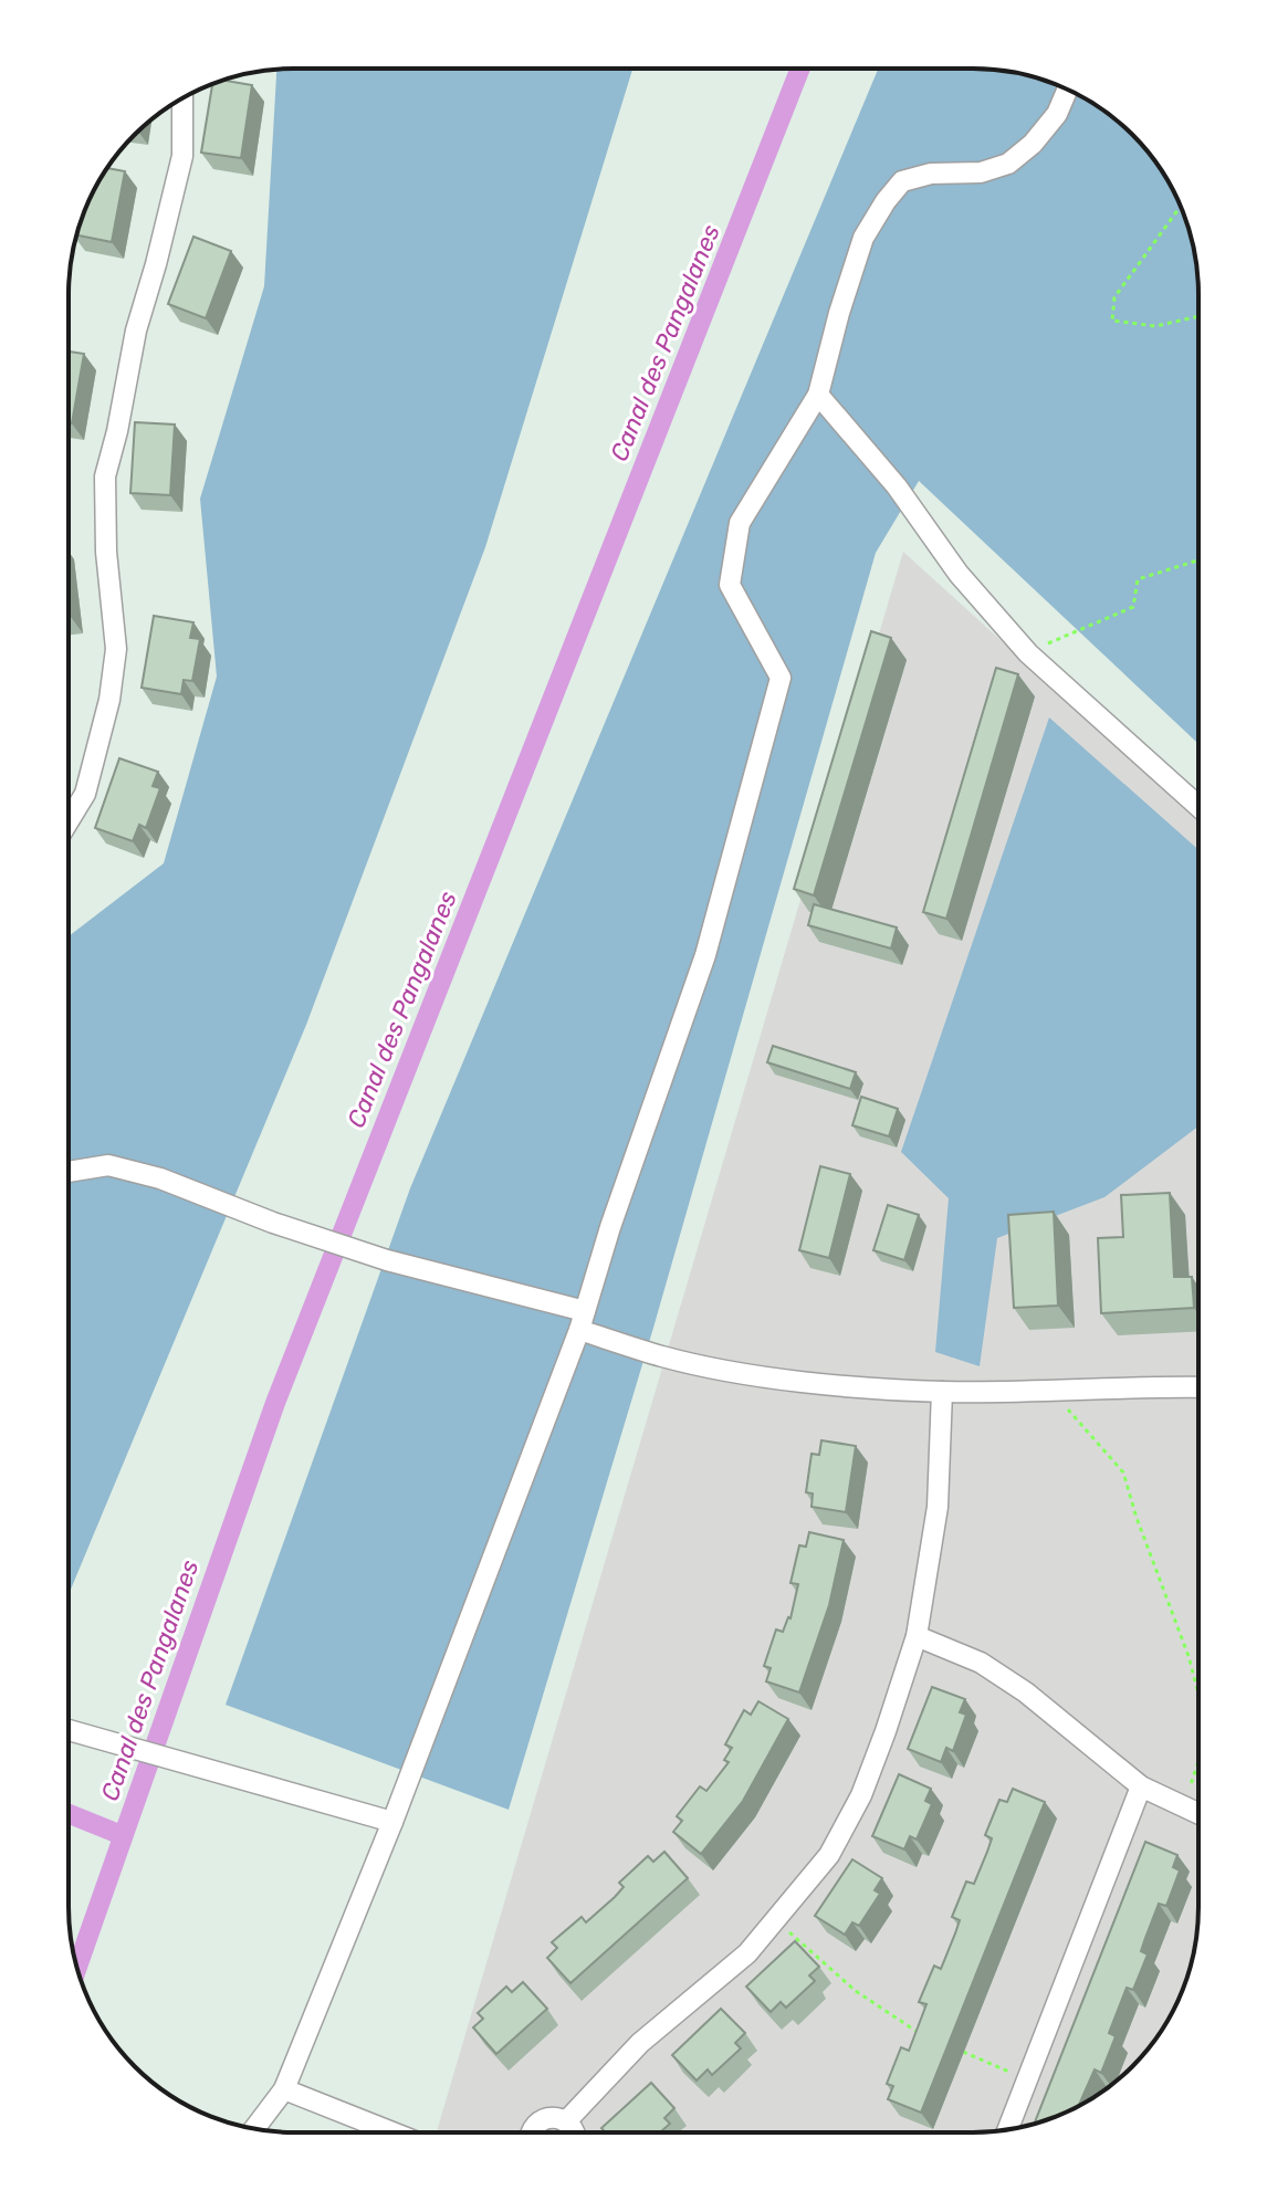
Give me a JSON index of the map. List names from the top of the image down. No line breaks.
{"water":["Canal des Pangalanes"]}
